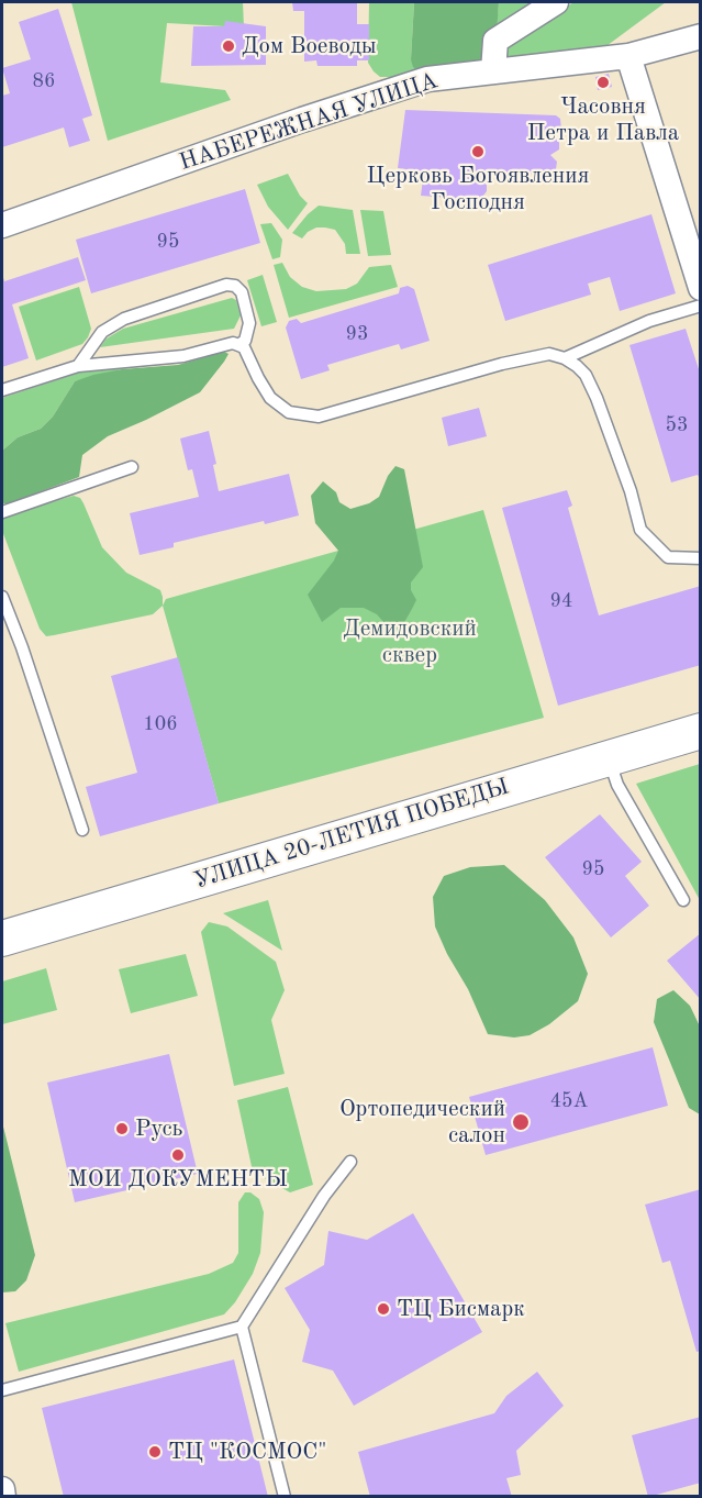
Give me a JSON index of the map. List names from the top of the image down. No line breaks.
{"streets":{"street":["НАБЕРЕЖНАЯ УЛИЦА","УЛИЦА 20-ЛЕТИЯ ПОБЕДЫ"]},"parks":["Демидовский сквер"],"places":["Дом Воеводы","Часовня Петра и Павла","Церковь Богоявления Господня","Ортопедический салон","Русь","МОИ ДОКУМЕНТЫ","ТЦ Бисмарк","ТЦ \"КОСМОС\""],"house_numbers":["86","95","93","53","94","106","95","45А"]}
